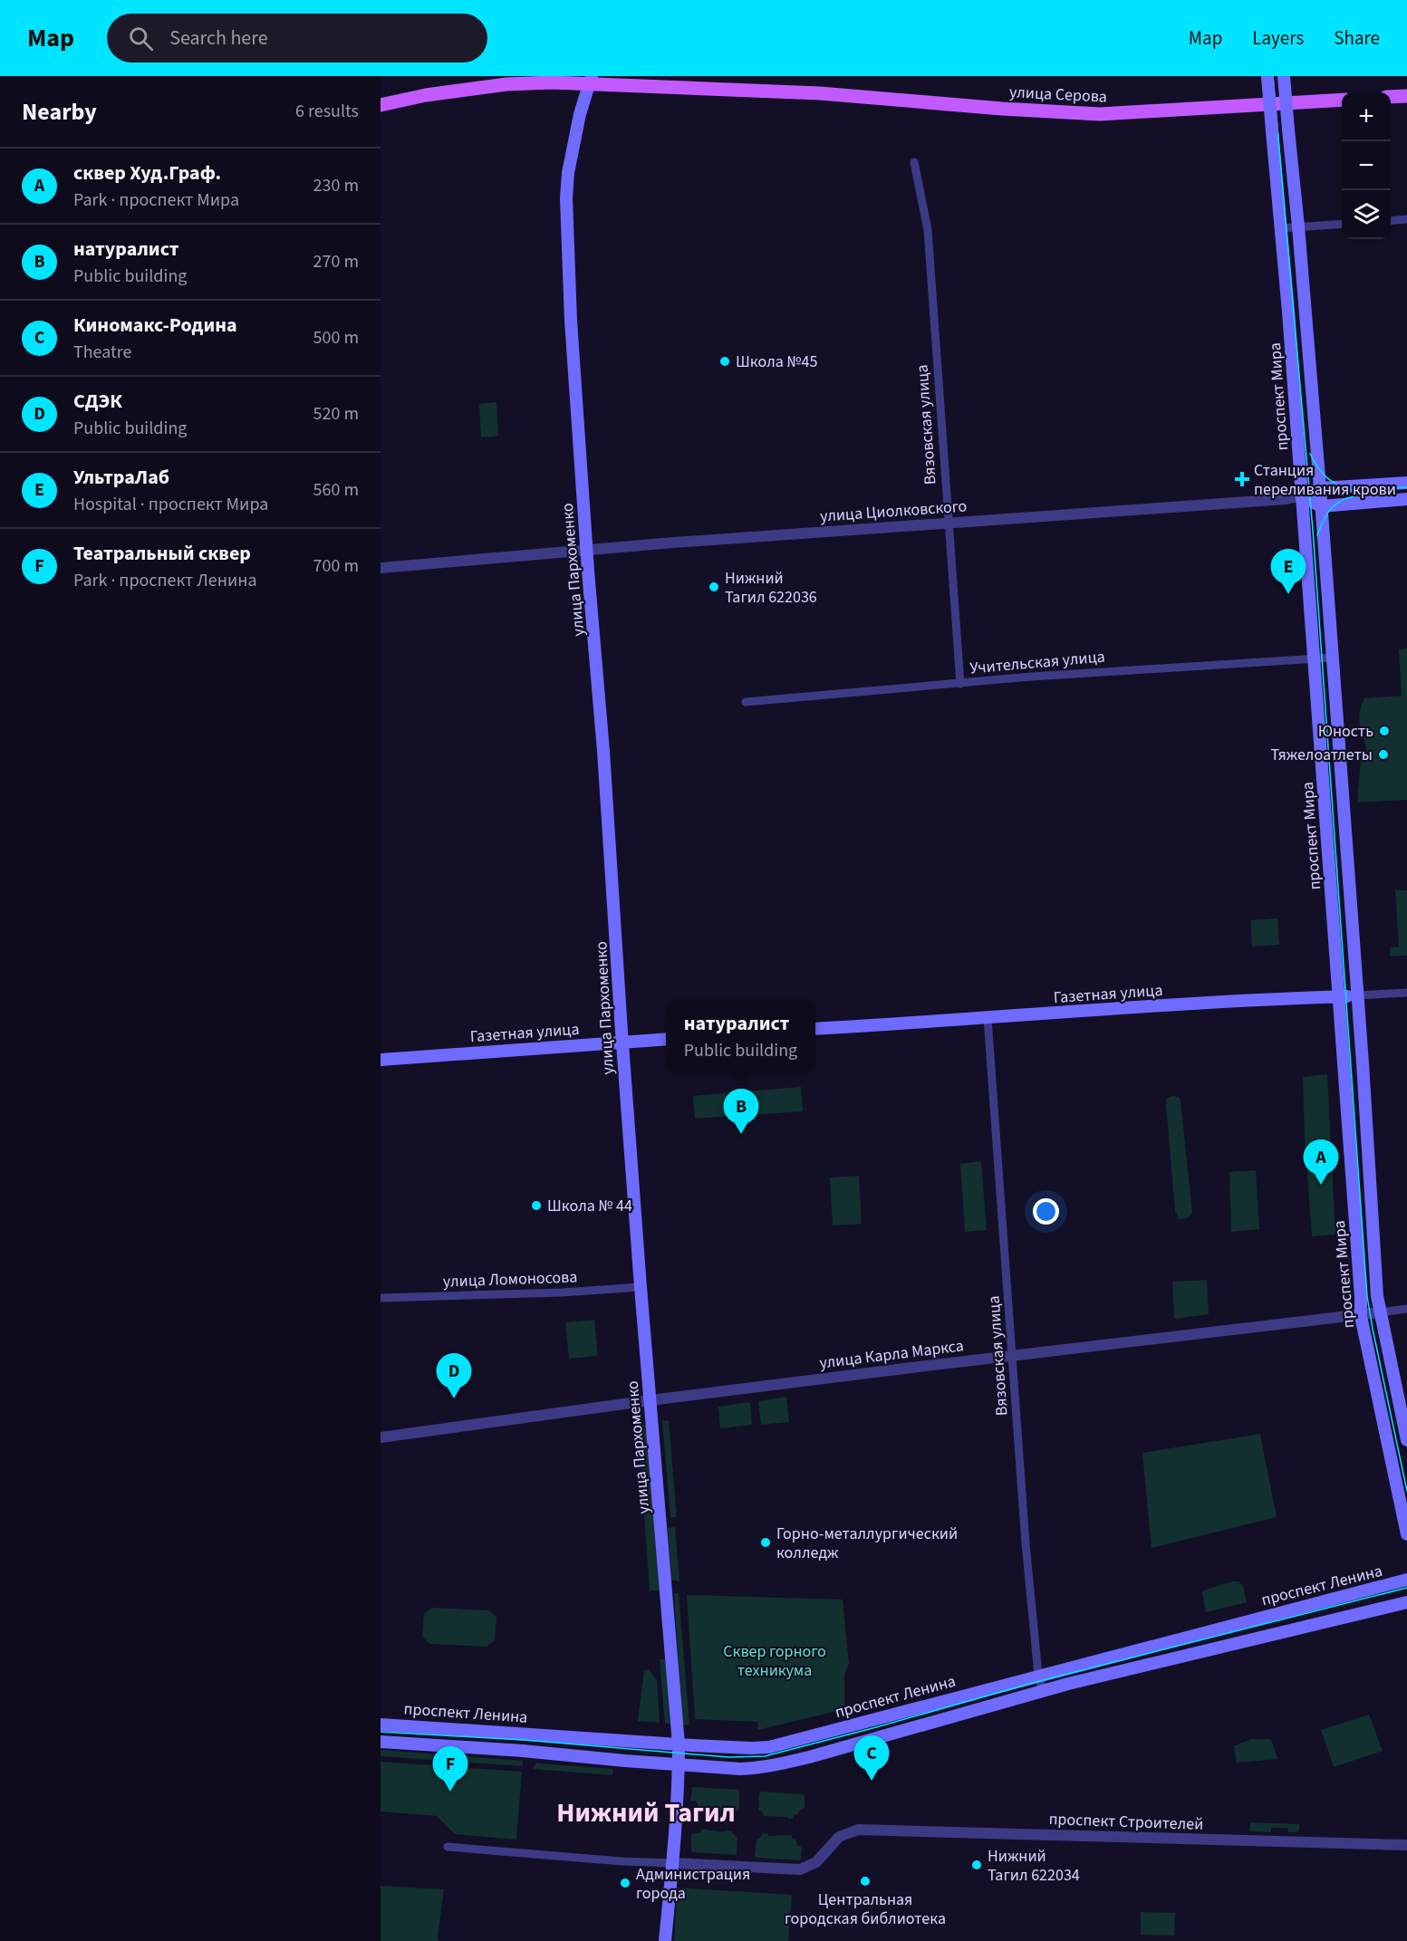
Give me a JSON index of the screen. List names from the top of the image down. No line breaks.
{"streets":{"main road":["улица Серова","проспект Мира","улица Циолковского","улица Пархоменко","Газетная улица","проспект Ленина"],"street":["Вязовская улица","Учительская улица","улица Ломоносова","улица Карла Маркса","проспект Строителей"]},"crossings":[["улица Серова","улица Пархоменко"],["проспект Мира","улица Циолковского"],["проспект Мира","Учительская улица"],["проспект Мира","Газетная улица"],["проспект Мира","улица Карла Маркса"],["Вязовская улица","улица Циолковского"],["Вязовская улица","Учительская улица"],["Вязовская улица","Газетная улица"],["Вязовская улица","улица Карла Маркса"],["Вязовская улица","проспект Ленина"],["улица Циолковского","улица Пархоменко"],["улица Пархоменко","Газетная улица"],["улица Пархоменко","улица Ломоносова"],["улица Пархоменко","улица Карла Маркса"],["улица Пархоменко","проспект Ленина"],["улица Пархоменко","проспект Строителей"]],"districts":["Нижний Тагил"],"parks":["Сквер горного техникума"],"places":{"other":["Школа №45","Нижний Тагил 622036","Юность","Тяжелоатлеты","Школа № 44","Горно-металлургический колледж","Нижний Тагил 622034","Центральная городская библиотека","Администрация города"],"health":["Станция переливания крови"]},"page":{"header":"Map","search":"Search here","nav":["Map","Layers","Share"],"heading":["Nearby","6 results"],"map_buttons":["+","−"],"list":[{"mark":"A","name":"сквер Худ.Граф.","note":"Park · проспект Мира","value":"230 m"},{"mark":"B","name":"натуралист","note":"Public building","value":"270 m"},{"mark":"C","name":"Киномакс-Родина","note":"Theatre","value":"500 m"},{"mark":"D","name":"СДЭК","note":"Public building","value":"520 m"},{"mark":"E","name":"УльтраЛаб","note":"Hospital · проспект Мира","value":"560 m"},{"mark":"F","name":"Театральный сквер","note":"Park · проспект Ленина","value":"700 m"}],"pins":["E","B","A","D","C","F"],"popup":["натуралист","Public building"]}}
